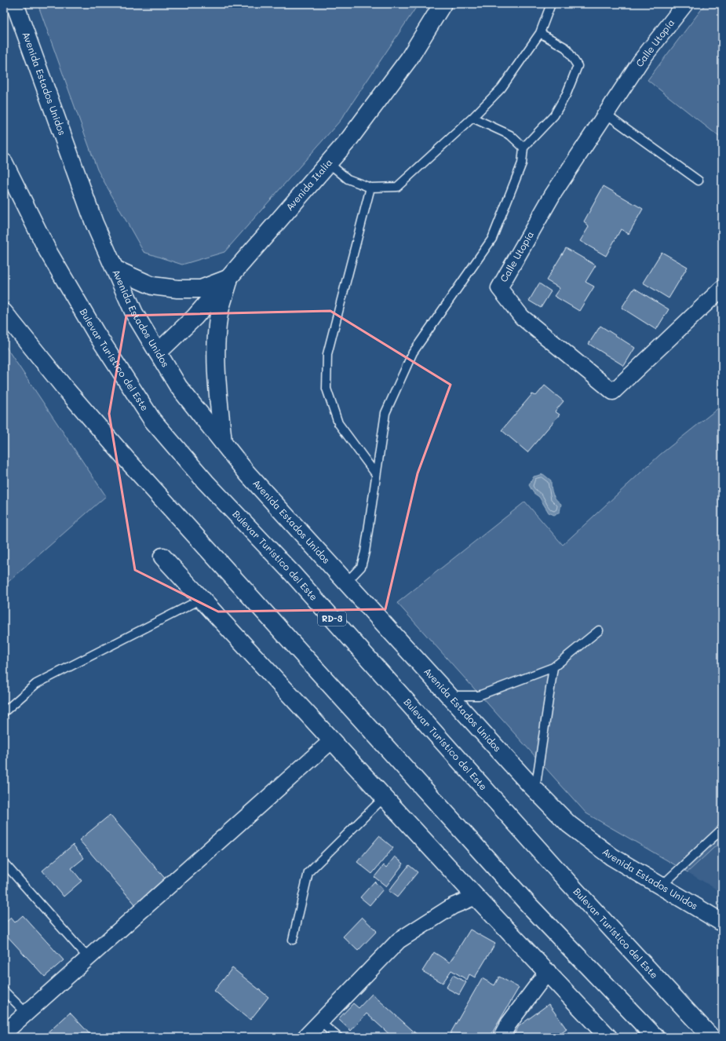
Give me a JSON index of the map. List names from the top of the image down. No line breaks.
{"streets":{"main road":["Avenida Estados Unidos","Avenida Italia","Bulevar Turístico del Este","RD-3"],"street":["Calle Utopía"]},"crossings":[["Avenida Estados Unidos","Avenida Italia"]]}
